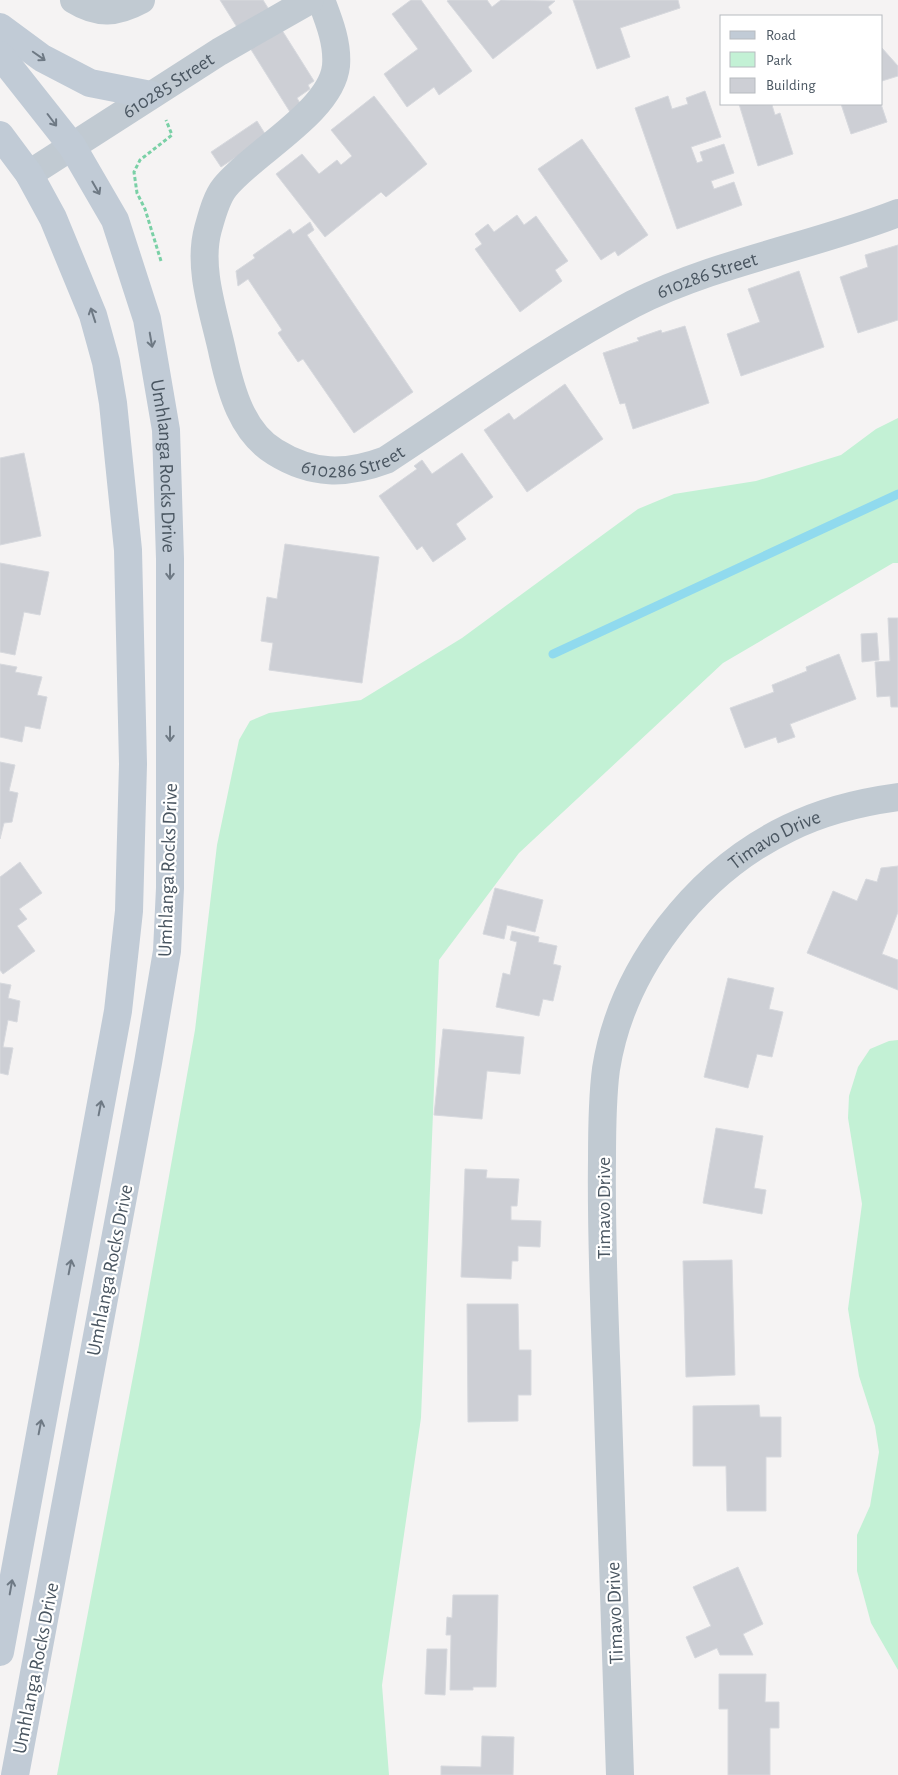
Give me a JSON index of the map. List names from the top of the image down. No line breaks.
{"streets":{"main road":["Umhlanga Rocks Drive"],"street":["610285 Street","610286 Street","Timavo Drive"]},"crossings":[["610285 Street","Umhlanga Rocks Drive"]],"legend":["Road","Park","Building"]}
